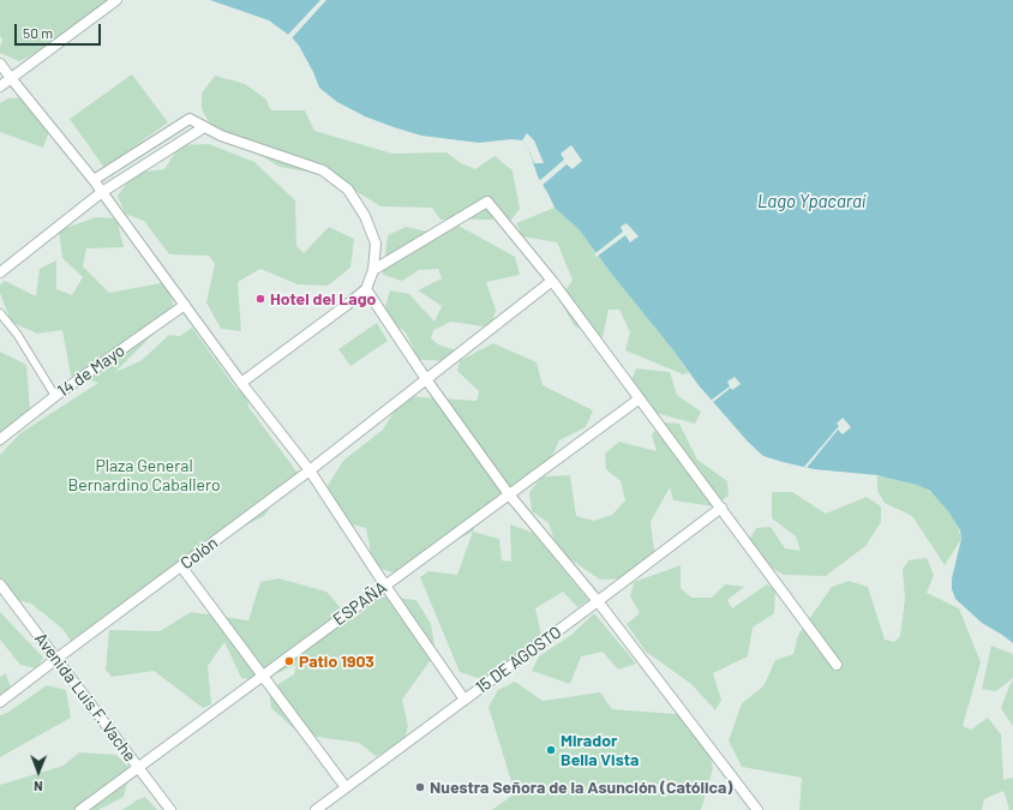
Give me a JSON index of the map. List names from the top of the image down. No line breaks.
{"streets":{"street":["14 de Mayo","Colón","ESPAÑA","15 DE AGOSTO","Avenida Luis F. Vache"]},"crossings":[["Colón","Avenida Luis F. Vache"],["ESPAÑA","Avenida Luis F. Vache"]],"water":["Lago Ypacaraí"],"parks":["Plaza General Bernardino Caballero"],"places":["Hotel del Lago","Patio 1903","Mirador Bella Vista","Nuestra Señora de la Asunción (Católica)"],"scale_bar":"50 m","north":"bottom"}
